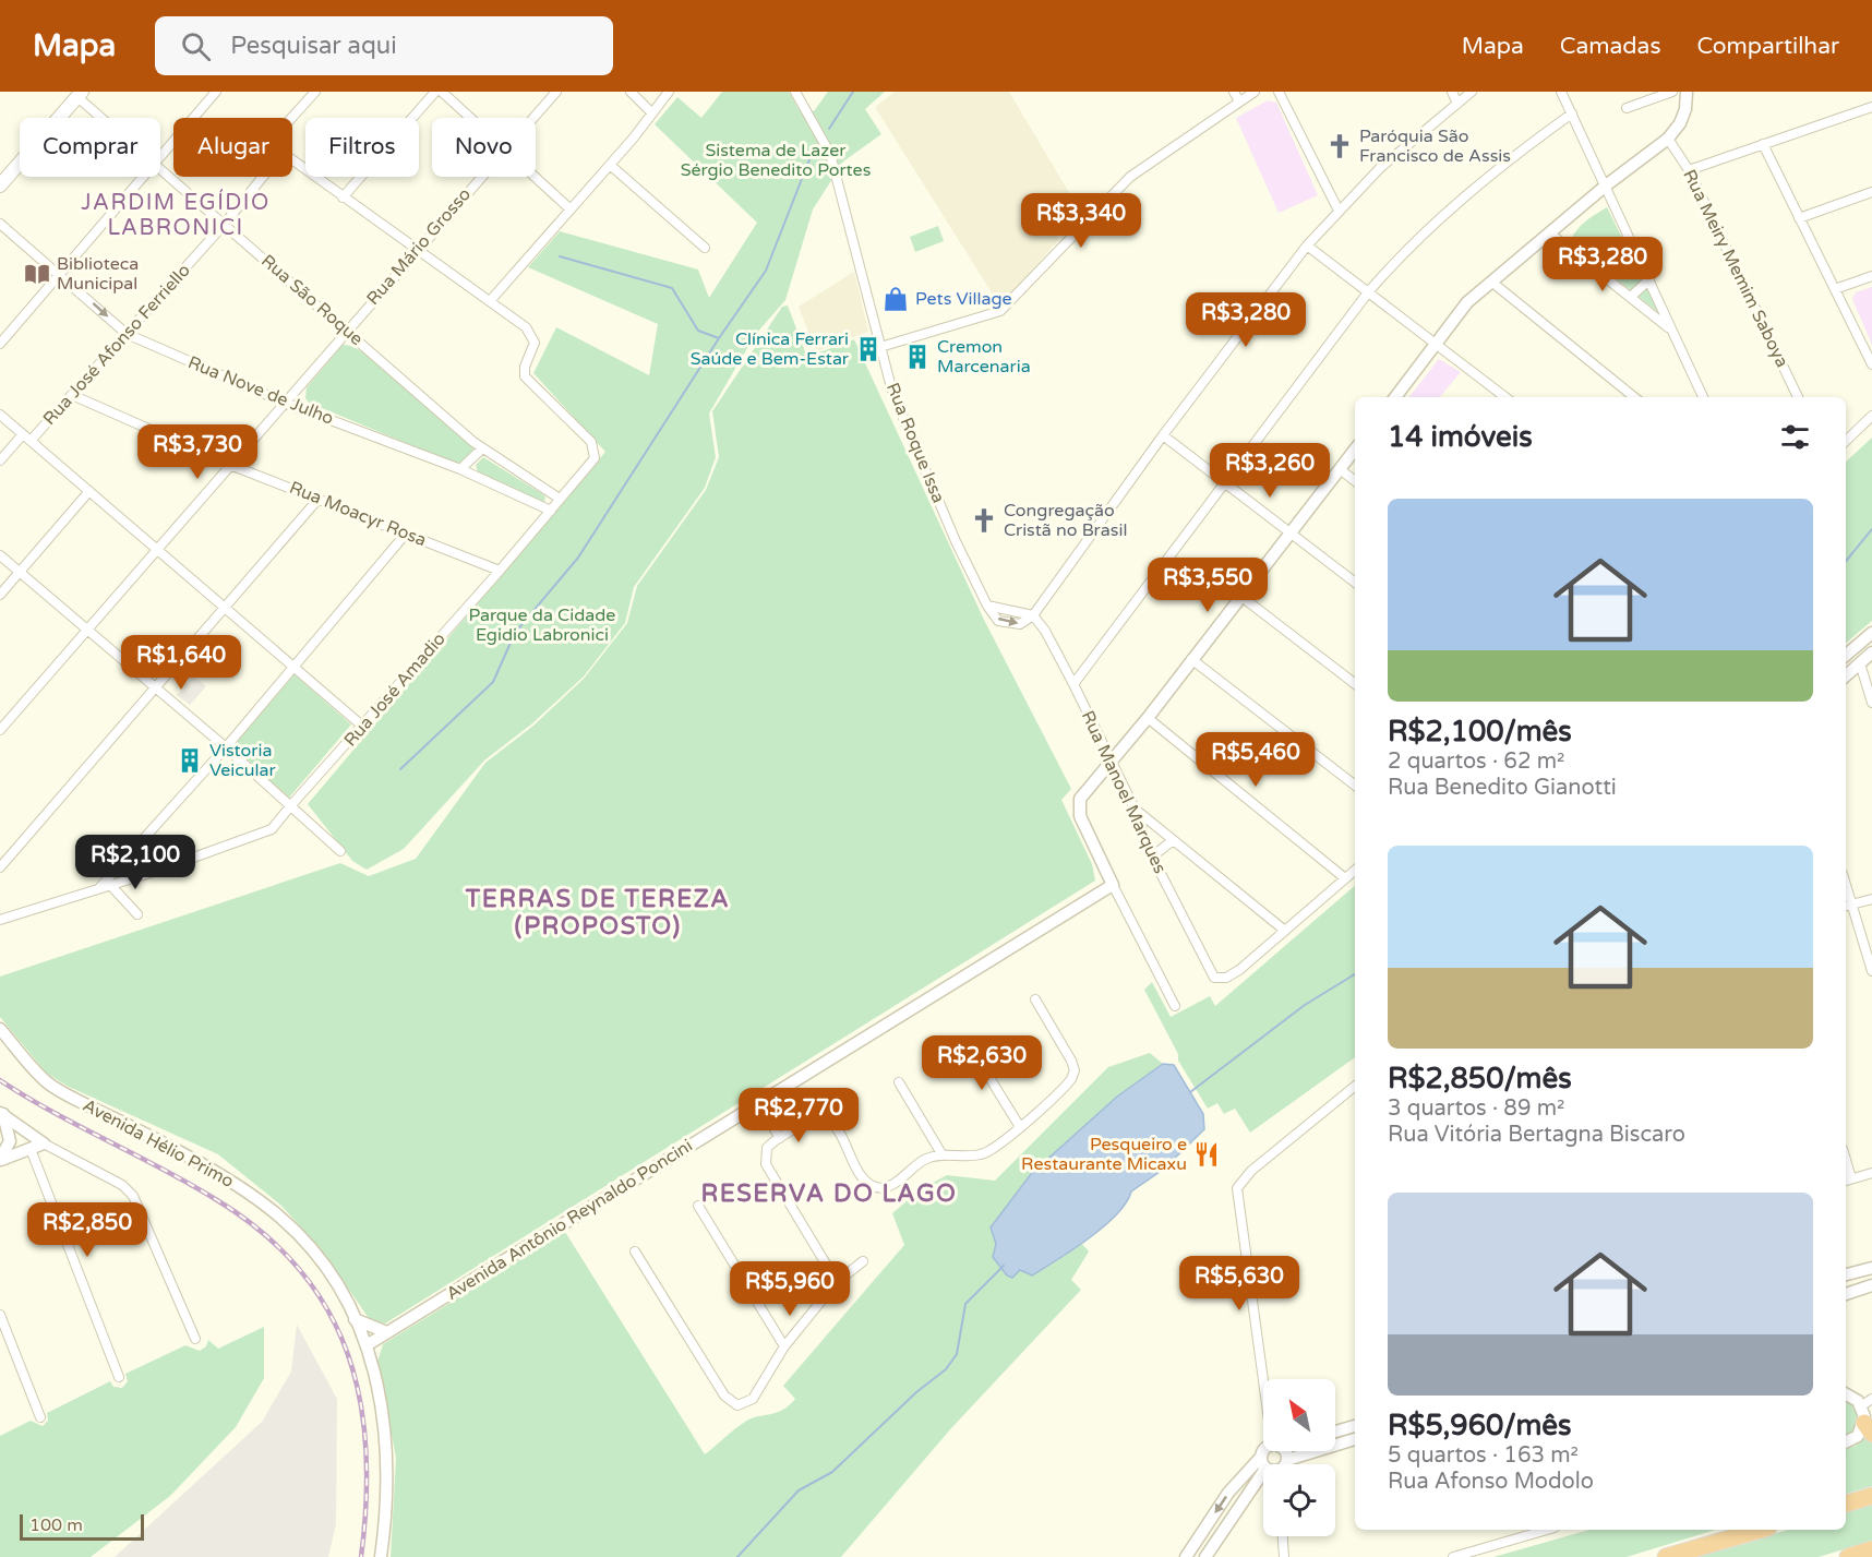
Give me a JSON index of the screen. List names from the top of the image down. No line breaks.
{"streets":{"street":["Rua Mário Grosso","Rua Meiry Memim Saboya","Rua São Roque","Rua José Afonso Ferriello","Rua Nove de Julho","Rua Roque Issa","Rua Moacyr Rosa","Rua José Amadio","Rua Manoel Marques","Avenida Hélio Primo","Avenida Antônio Reynaldo Poncini"]},"crossings":[["Rua Mário Grosso","Rua São Roque"],["Rua Mário Grosso","Rua Nove de Julho"],["Rua Mário Grosso","Rua Moacyr Rosa"],["Rua São Roque","Rua José Afonso Ferriello"],["Rua São Roque","Rua José Amadio"],["Rua José Afonso Ferriello","Rua Nove de Julho"],["Rua José Afonso Ferriello","Rua Moacyr Rosa"],["Rua Nove de Julho","Rua José Amadio"],["Rua Roque Issa","Rua Manoel Marques"],["Rua Moacyr Rosa","Rua José Amadio"],["Avenida Hélio Primo","Avenida Antônio Reynaldo Poncini"]],"districts":["JARDIM EGÍDIO LABRONICI","TERRAS DE TEREZA (PROPOSTO)","RESERVA DO LAGO"],"parks":["Sistema de Lazer Sérgio Benedito Portes","Parque da Cidade Egidio Labronici"],"places":{"church":["Paróquia São Francisco de Assis","Congregação Cristã no Brasil"],"library":["Biblioteca Municipal"],"shop":["Pets Village"],"building":["Clínica Ferrari Saúde e Bem-Estar","Cremon Marcenaria","Vistoria Veicular"],"restaurant":["Pesqueiro e Restaurante Micaxu"]},"scale_bar":"100 m","north":"top left","page":{"header":"Mapa","search":"Pesquisar aqui","nav":["Mapa","Camadas","Compartilhar"],"chip":["Comprar","Alugar","Filtros","Novo"],"price":["R$3,340","R$3,280","R$3,280","R$3,730","R$3,260","R$3,550","R$1,640","R$5,460","R$2,100","R$2,630","R$2,770","R$2,850","R$5,630","R$5,960"],"heading":"14 imóveis","list":[{"name":"R$2,100/mês","note":"2 quartos · 62 m² · Rua Benedito Gianotti"},{"name":"R$2,850/mês","note":"3 quartos · 89 m² · Rua Vitória Bertagna Biscaro"},{"name":"R$5,960/mês","note":"5 quartos · 163 m² · Rua Afonso Modolo"}],"scale":"100 m"}}
